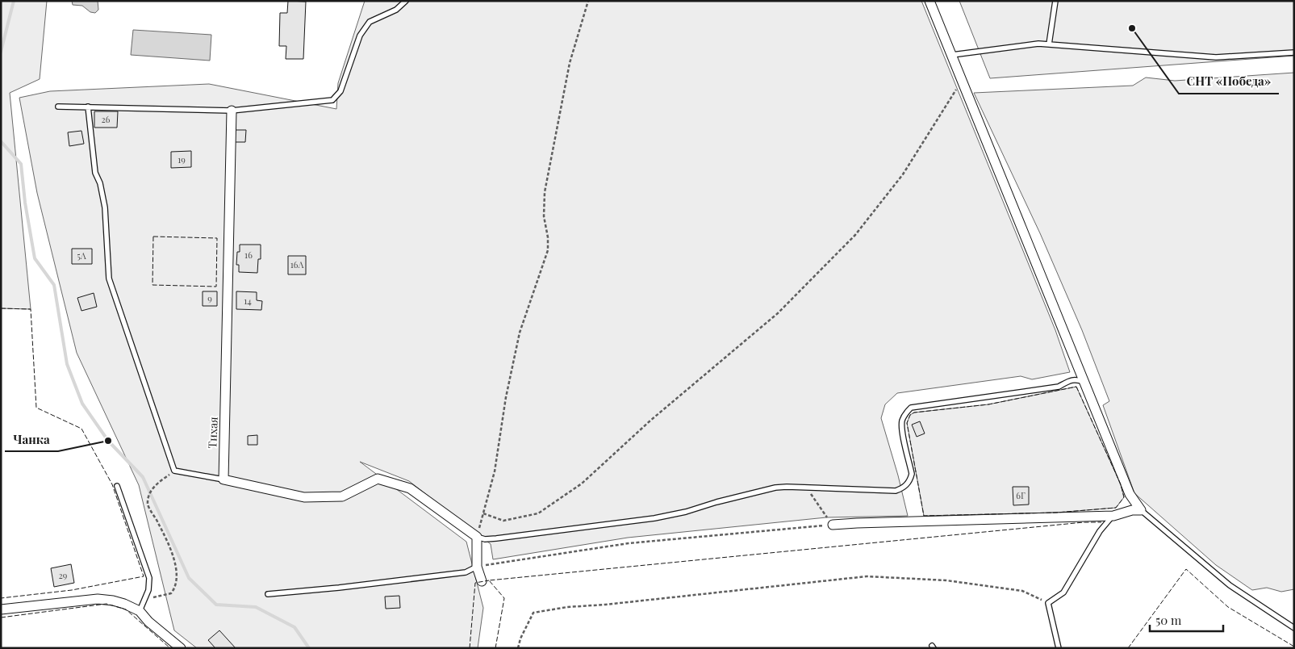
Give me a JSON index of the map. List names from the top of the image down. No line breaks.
{"streets":{"street":["Тихая"]},"places":["СНТ «Победа»","Чанка"],"house_numbers":["26","19","16","5А","16А","9","14","6Г","29"],"scale_bar":"50 m"}
